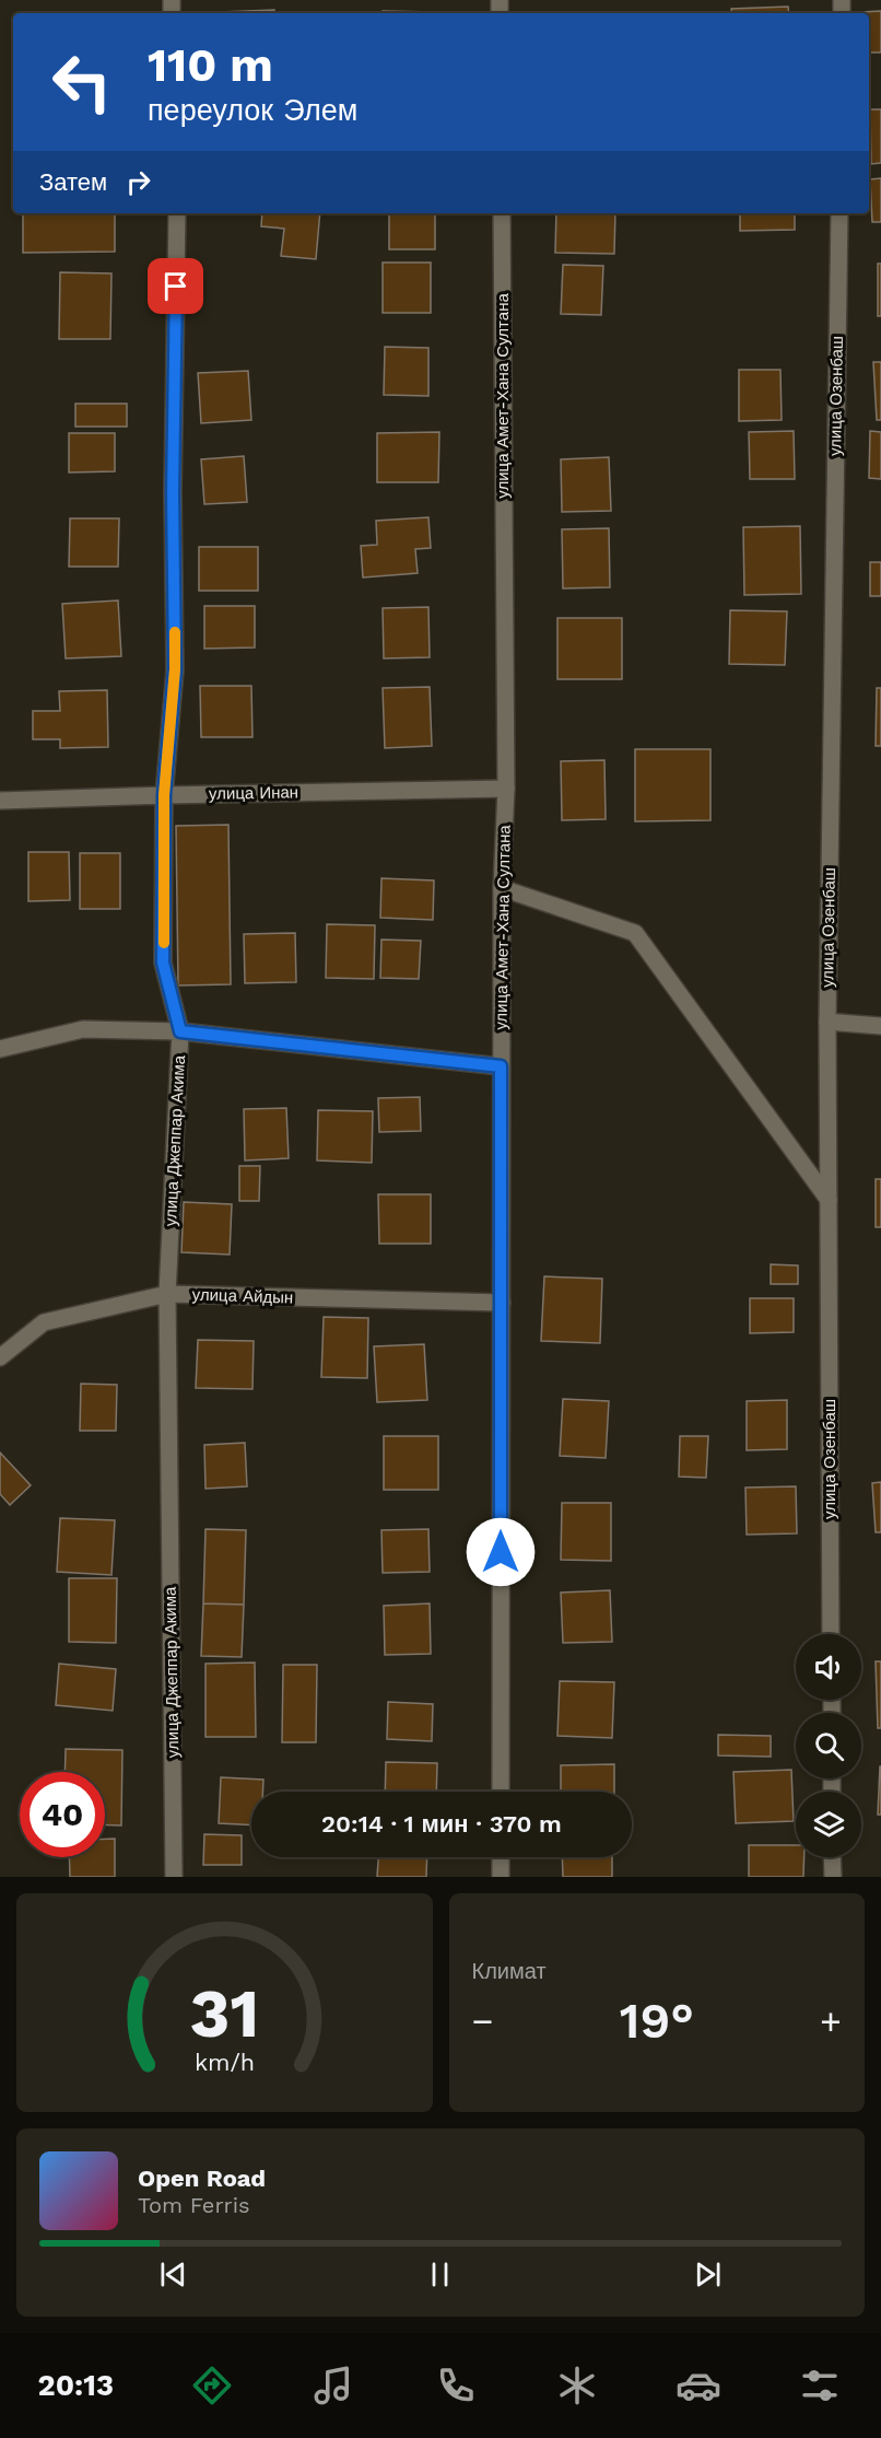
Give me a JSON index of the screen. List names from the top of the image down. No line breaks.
{"streets":{"street":["улица Амет-Хана Султана","улица Озенбаш","улица Инан","улица Джеппар Акима","улица Айдын"]},"crossings":[["улица Амет-Хана Султана","улица Инан"],["улица Амет-Хана Султана","улица Айдын"],["улица Инан","улица Джеппар Акима"],["улица Джеппар Акима","улица Айдын"]],"page":{"turn":["110 m","переулок Элем"],"then":"Затем","limit":"40","trip":"20:14 · 1 мин · 370 m","tile":"Климат","heat":["−","19°","+"],"song":["Open Road","Tom Ferris"],"tabs":"20:13","gauge":["31","km/h"]}}
